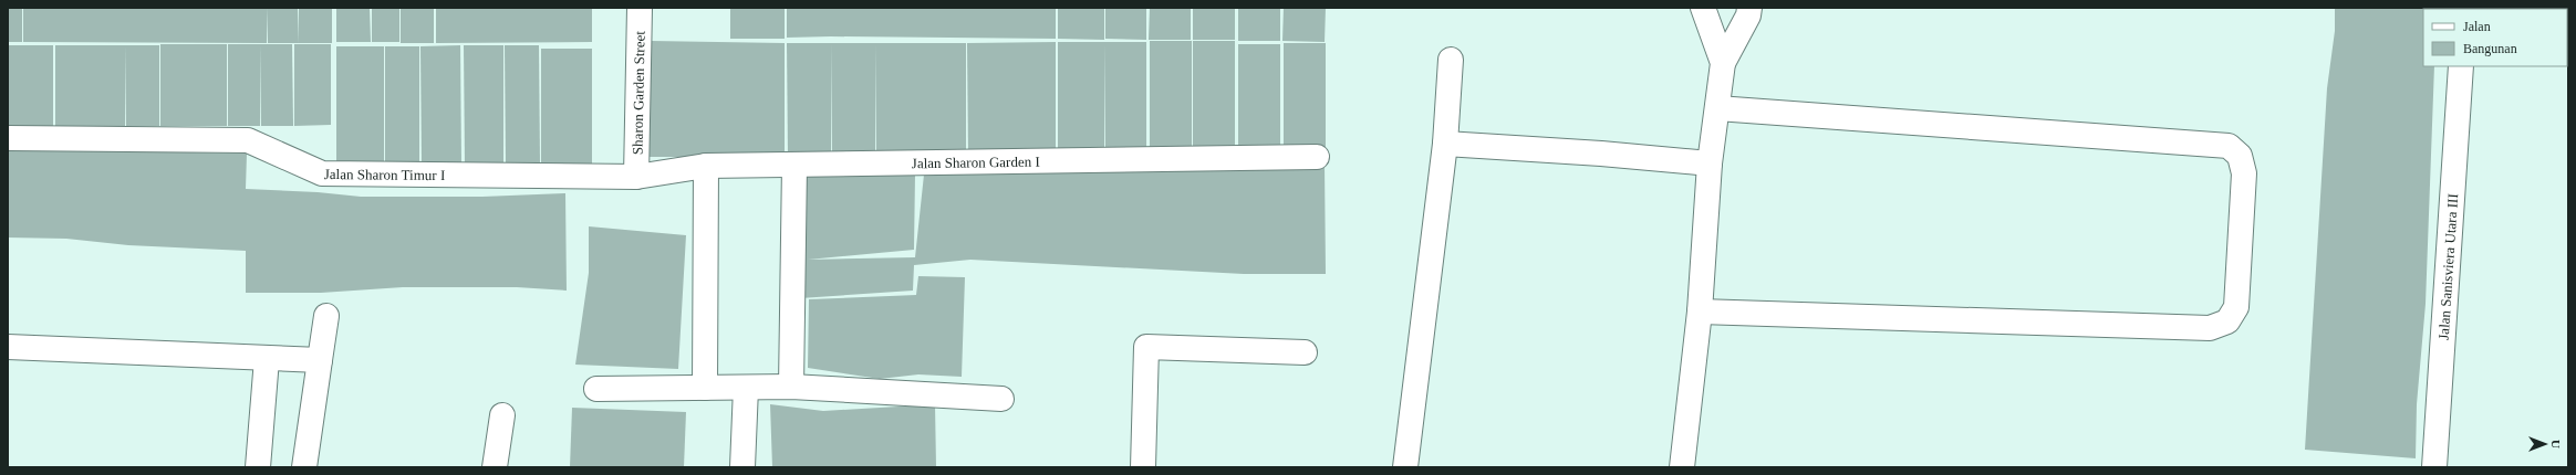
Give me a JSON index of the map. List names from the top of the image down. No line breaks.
{"streets":{"street":["Sharon Garden Street","Jalan Sharon Garden I","Jalan Sharon Timur I","Jalan Sanisviera Utara III"]},"crossings":[["Sharon Garden Street","Jalan Sharon Garden I"],["Sharon Garden Street","Jalan Sharon Timur I"],["Jalan Sharon Garden I","Jalan Sharon Timur I"]],"legend":["Jalan","Bangunan"],"north":"right"}
